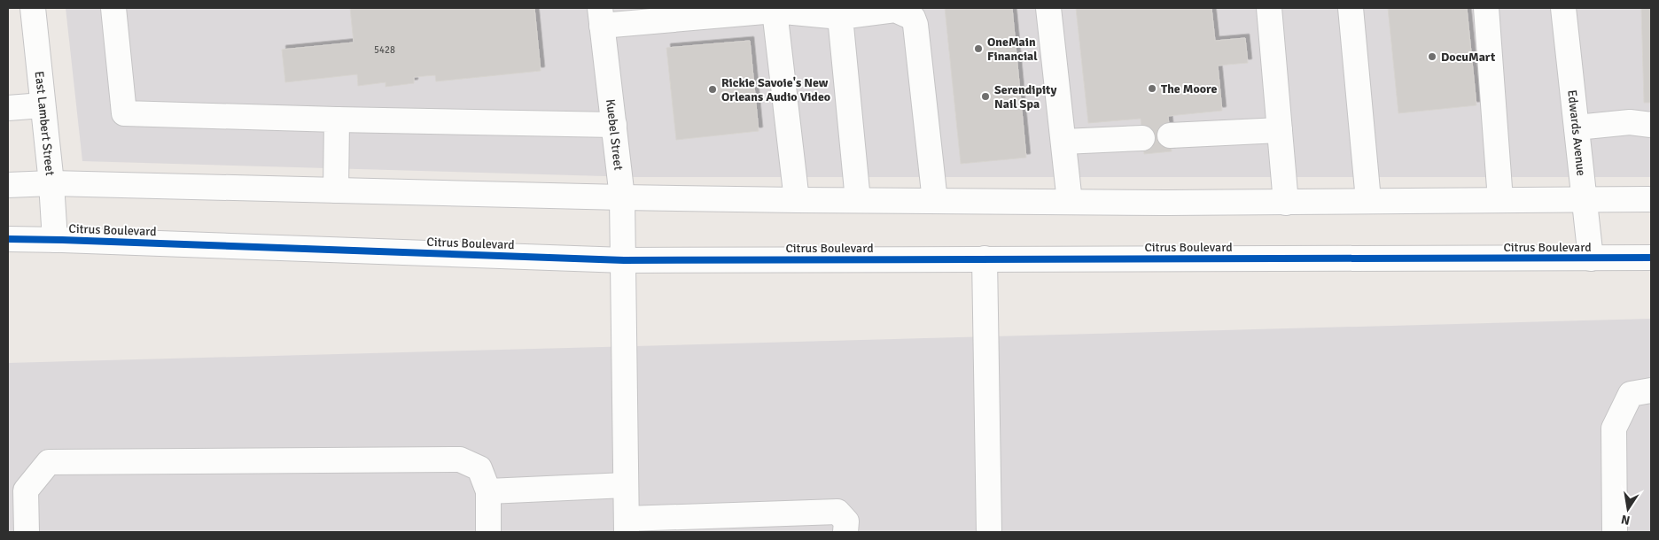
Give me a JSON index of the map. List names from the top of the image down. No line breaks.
{"streets":{"street":["East Lambert Street","Edwards Avenue","Kuebel Street","Citrus Boulevard"]},"crossings":[["East Lambert Street","Citrus Boulevard"],["Edwards Avenue","Citrus Boulevard"],["Kuebel Street","Citrus Boulevard"]],"places":["OneMain Financial","DocuMart","The Moore","Rickie Savoie's New Orleans Audio Video","Serendipity Nail Spa"],"house_numbers":["5428"],"north":"bottom"}
